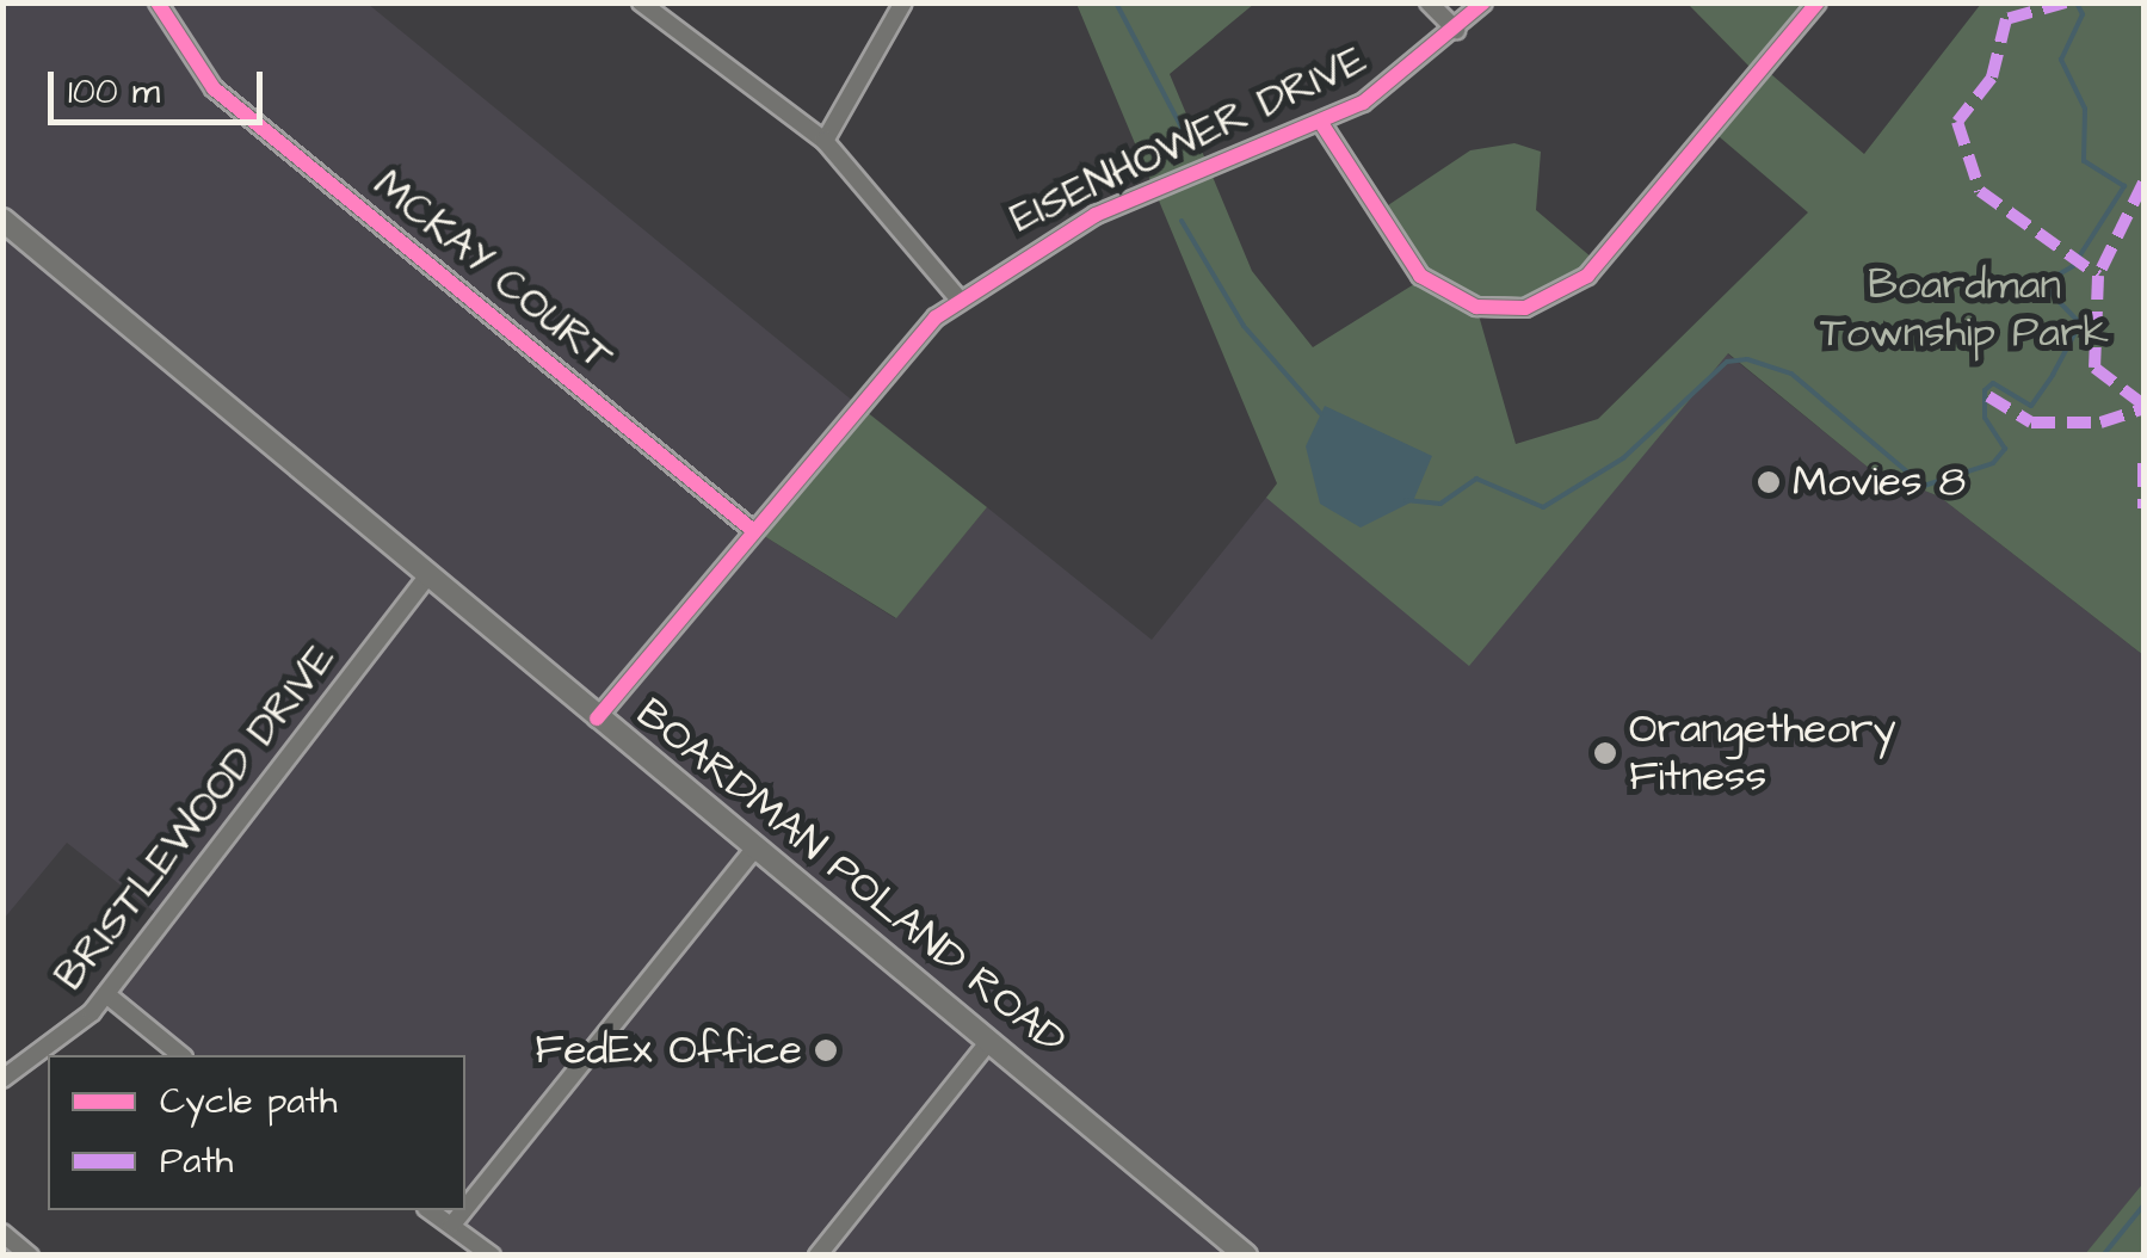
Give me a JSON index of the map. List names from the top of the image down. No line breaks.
{"streets":{"main road":["BOARDMAN POLAND ROAD"],"street":["EISENHOWER DRIVE","MCKAY COURT","BRISTLEWOOD DRIVE"]},"crossings":[["EISENHOWER DRIVE","MCKAY COURT"],["EISENHOWER DRIVE","BOARDMAN POLAND ROAD"],["BRISTLEWOOD DRIVE","BOARDMAN POLAND ROAD"]],"parks":["Boardman Township Park"],"places":["Movies 8","Orangetheory Fitness","FedEx Office"],"legend":["Cycle path","Path"],"scale_bar":"100 m"}
